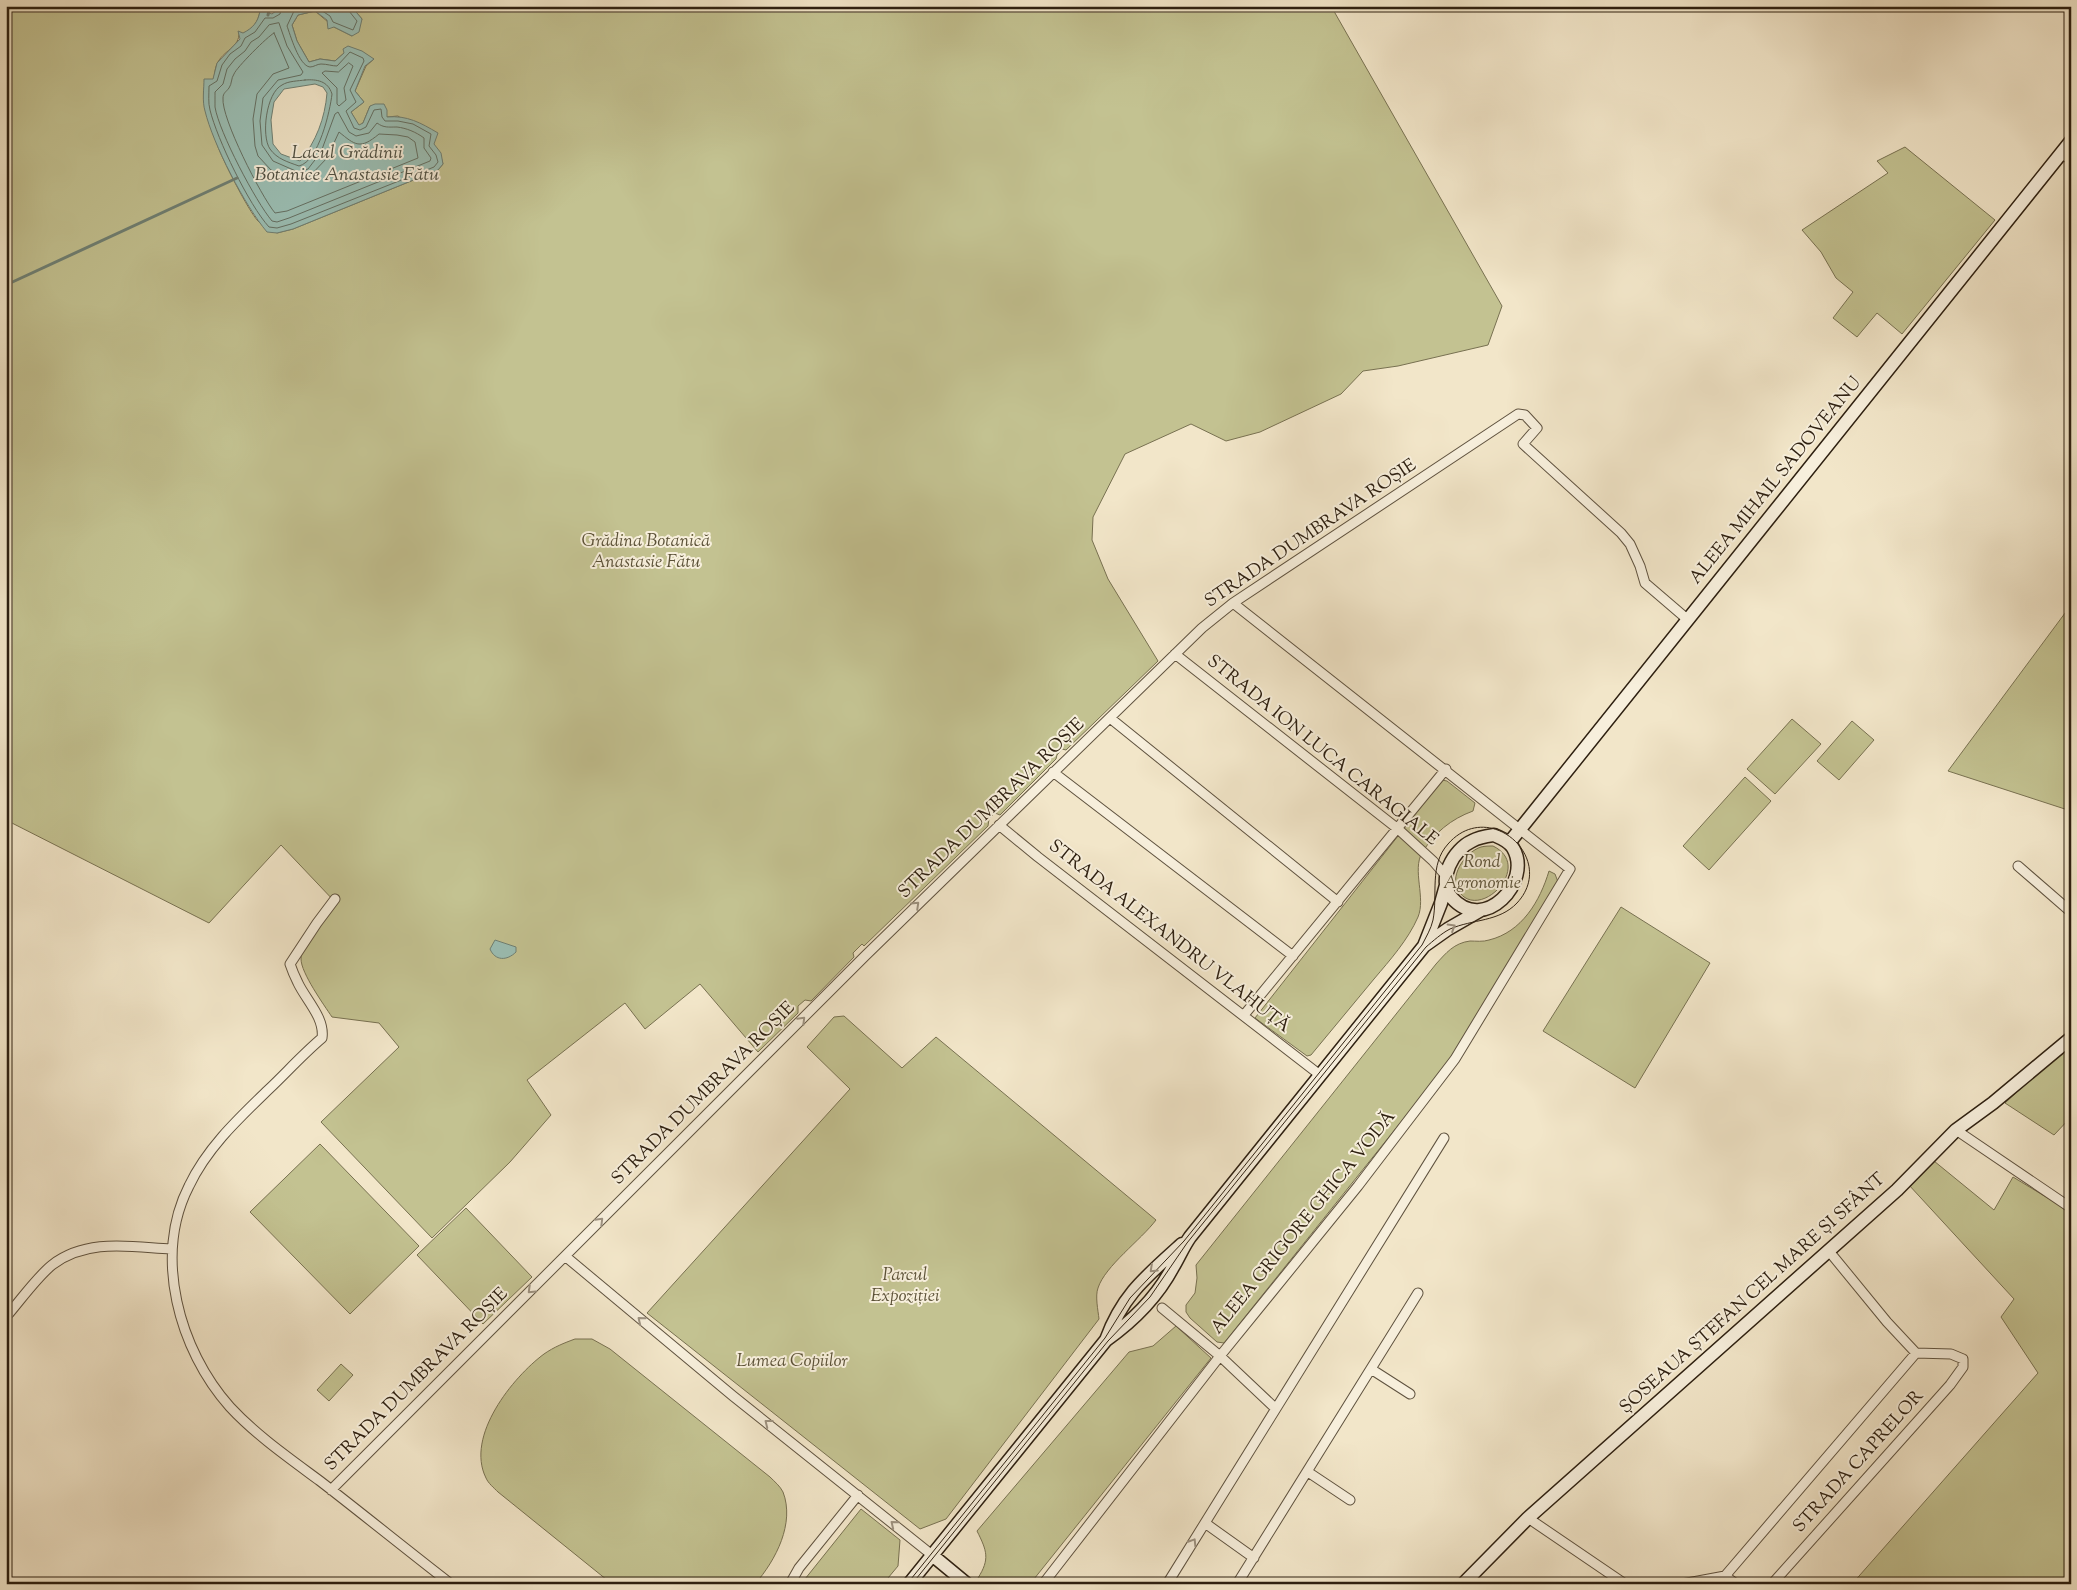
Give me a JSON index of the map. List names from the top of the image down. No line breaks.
{"streets":{"main road":["ALEEA MIHAIL SADOVEANU","ȘOSEAUA ȘTEFAN CEL MARE ȘI SFÂNT"],"street":["STRADA DUMBRAVA ROȘIE","STRADA ION LUCA CARAGIALE","STRADA ALEXANDRU VLAHUȚĂ","ALEEA GRIGORE GHICA VODĂ","STRADA CAPRELOR"]},"crossings":[["ALEEA MIHAIL SADOVEANU","STRADA DUMBRAVA ROȘIE"],["ALEEA MIHAIL SADOVEANU","STRADA ION LUCA CARAGIALE"],["ALEEA MIHAIL SADOVEANU","ALEEA GRIGORE GHICA VODĂ"],["STRADA DUMBRAVA ROȘIE","STRADA ION LUCA CARAGIALE"],["STRADA DUMBRAVA ROȘIE","STRADA ALEXANDRU VLAHUȚĂ"]],"water":["Lacul Grădinii Botanice Anastasie Fătu"],"parks":["Grădina Botanică Anastasie Fătu","Rond Agronomie","Parcul Expoziției","Lumea Copiilor"]}
